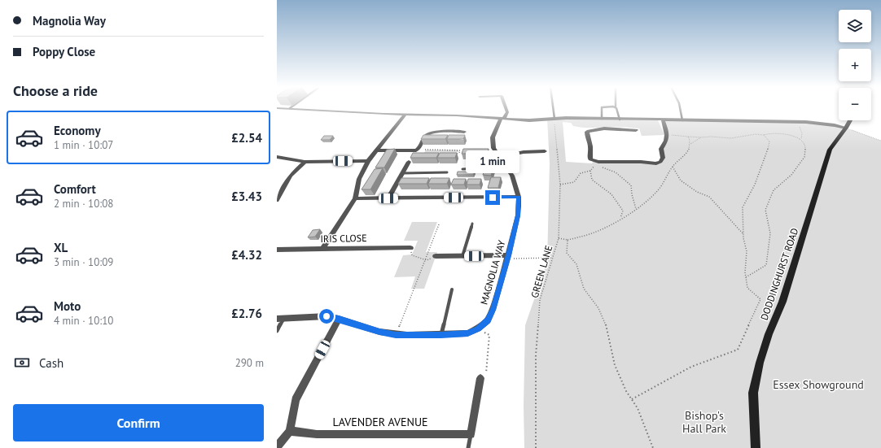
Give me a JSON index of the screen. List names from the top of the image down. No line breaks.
{"streets":{"street":["IRIS CLOSE","MAGNOLIA WAY","DODDINGHURST ROAD","LAVENDER AVENUE"],"path":["GREEN LANE"]},"parks":["Essex Showground","Bishop's Hall Park"],"page":{"banner":["Magnolia Way","Poppy Close"],"map_buttons":["+","−"],"heading":"Choose a ride","list":[{"name":"Economy","note":"1 min · 10:07","value":"£2.54"},{"name":"Comfort","note":"2 min · 10:08","value":"£3.43"},{"name":"XL","note":"3 min · 10:09","value":"£4.32"},{"name":"Moto","note":"4 min · 10:10","value":"£2.76"}],"bubble":"1 min","pay":["Cash","290 m"],"buttons":"Confirm"}}
